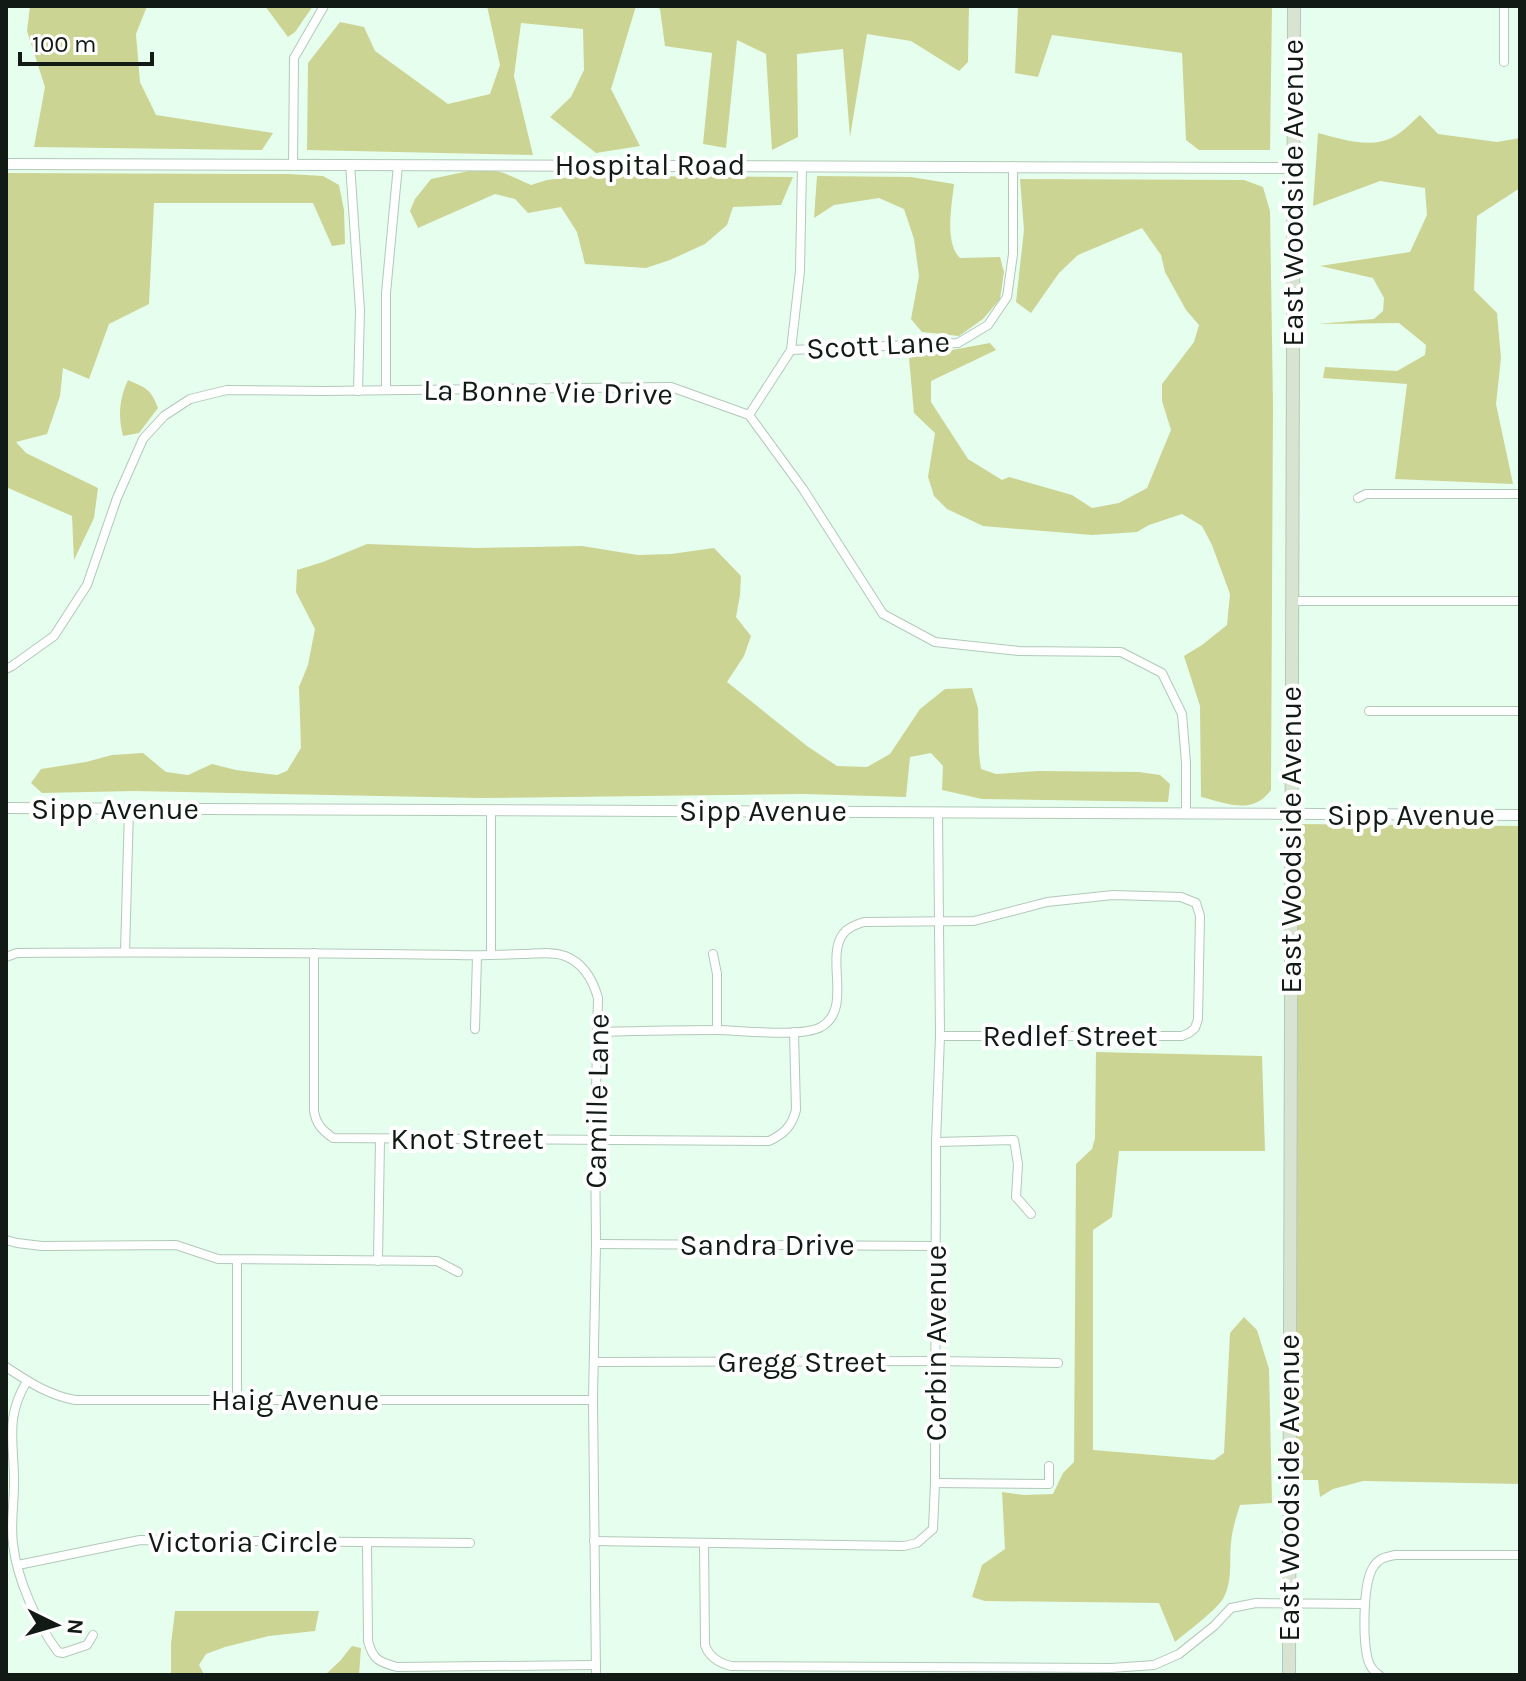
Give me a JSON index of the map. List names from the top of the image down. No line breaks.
{"streets":{"main road":["East Woodside Avenue"],"street":["Hospital Road","Scott Lane","La Bonne Vie Drive","Sipp Avenue","Redlef Street","Camille Lane","Knot Street","Sandra Drive","Corbin Avenue","Gregg Street","Haig Avenue","Victoria Circle"]},"crossings":[["Hospital Road","East Woodside Avenue"],["Hospital Road","Scott Lane"],["Hospital Road","La Bonne Vie Drive"],["East Woodside Avenue","Sipp Avenue"],["Sipp Avenue","Corbin Avenue"],["Redlef Street","Corbin Avenue"],["Camille Lane","Knot Street"],["Camille Lane","Sandra Drive"],["Camille Lane","Corbin Avenue"],["Camille Lane","Gregg Street"],["Camille Lane","Haig Avenue"],["Sandra Drive","Corbin Avenue"],["Corbin Avenue","Gregg Street"]],"scale_bar":"100 m","north":"right"}
